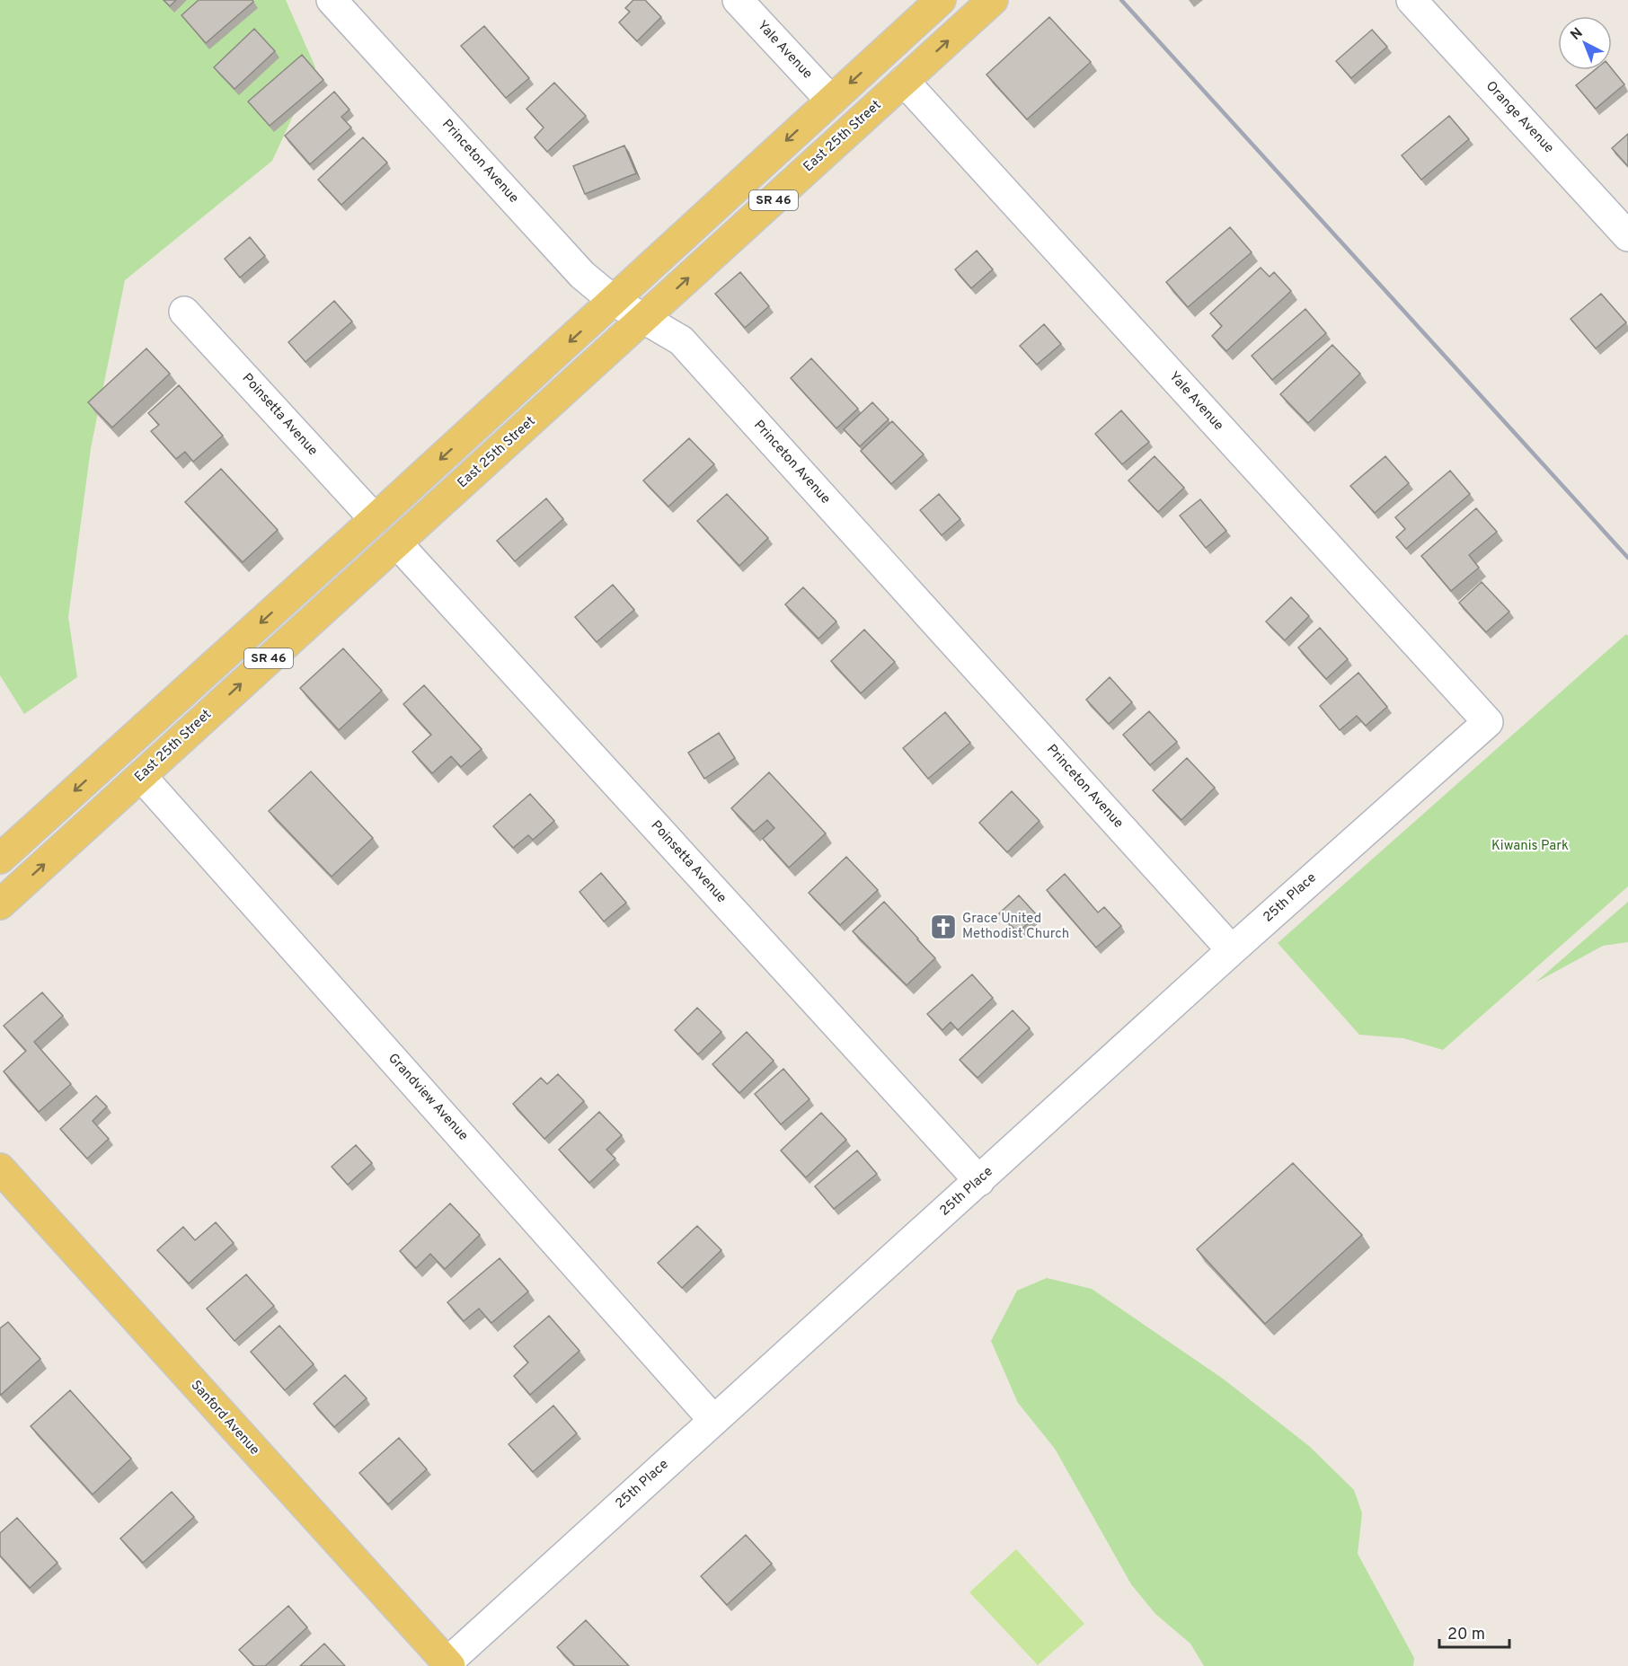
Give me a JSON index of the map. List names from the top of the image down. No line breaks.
{"streets":{"main road":["East 25th Street","SR 46","Sanford Avenue"],"street":["Yale Avenue","Orange Avenue","Princeton Avenue","Poinsetta Avenue","25th Place","Grandview Avenue"]},"crossings":[["Yale Avenue","East 25th Street"],["Yale Avenue","SR 46"],["Yale Avenue","25th Place"],["East 25th Street","Princeton Avenue"],["East 25th Street","Poinsetta Avenue"],["East 25th Street","Grandview Avenue"],["Princeton Avenue","SR 46"],["Princeton Avenue","25th Place"],["SR 46","Poinsetta Avenue"],["Poinsetta Avenue","25th Place"],["25th Place","Grandview Avenue"],["25th Place","Sanford Avenue"]],"parks":["Kiwanis Park"],"places":{"church":["Grace United Methodist Church"]},"scale_bar":"20 m","north":"top left"}
